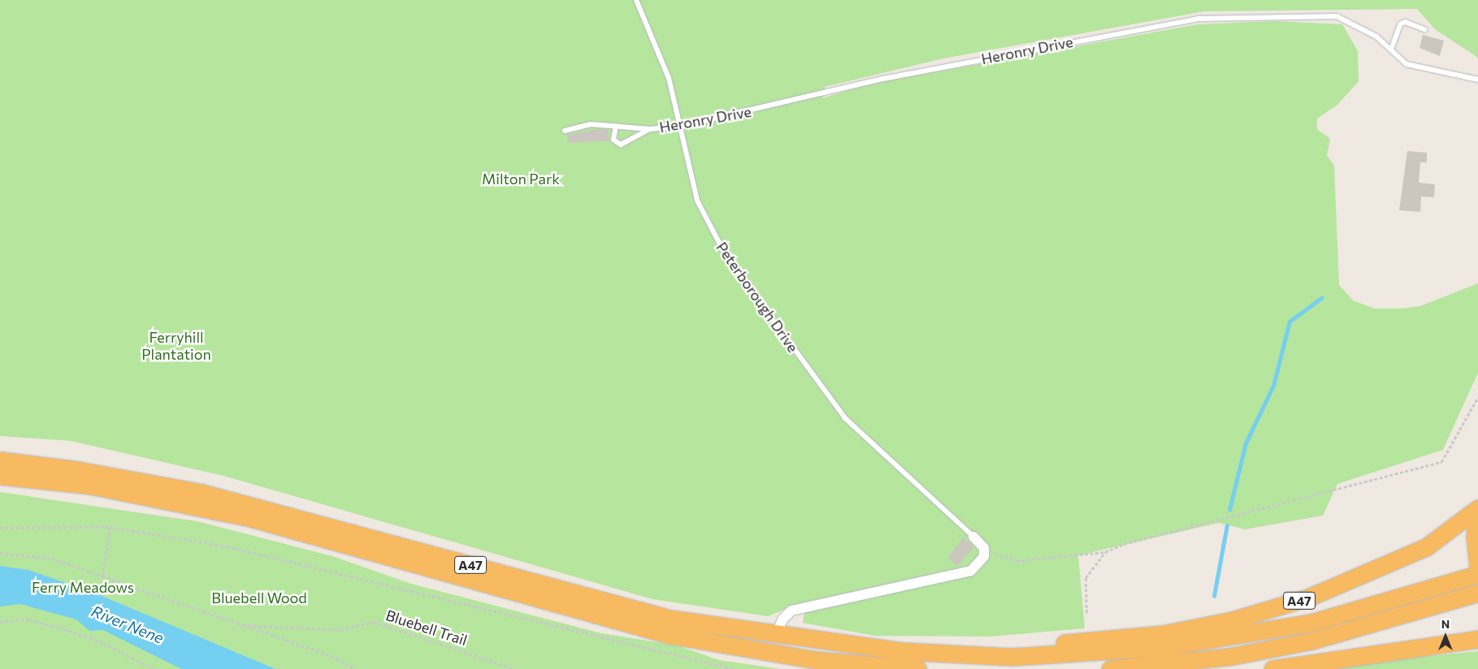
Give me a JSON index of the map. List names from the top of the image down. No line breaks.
{"streets":{"highway":["A47"],"lane":["Heronry Drive","Peterborough Drive"],"path":["Bluebell Trail"]},"crossings":[["Heronry Drive","Peterborough Drive"]],"water":["River Nene"],"parks":["Milton Park","Ferryhill Plantation","Ferry Meadows","Bluebell Wood"],"north":"top"}
